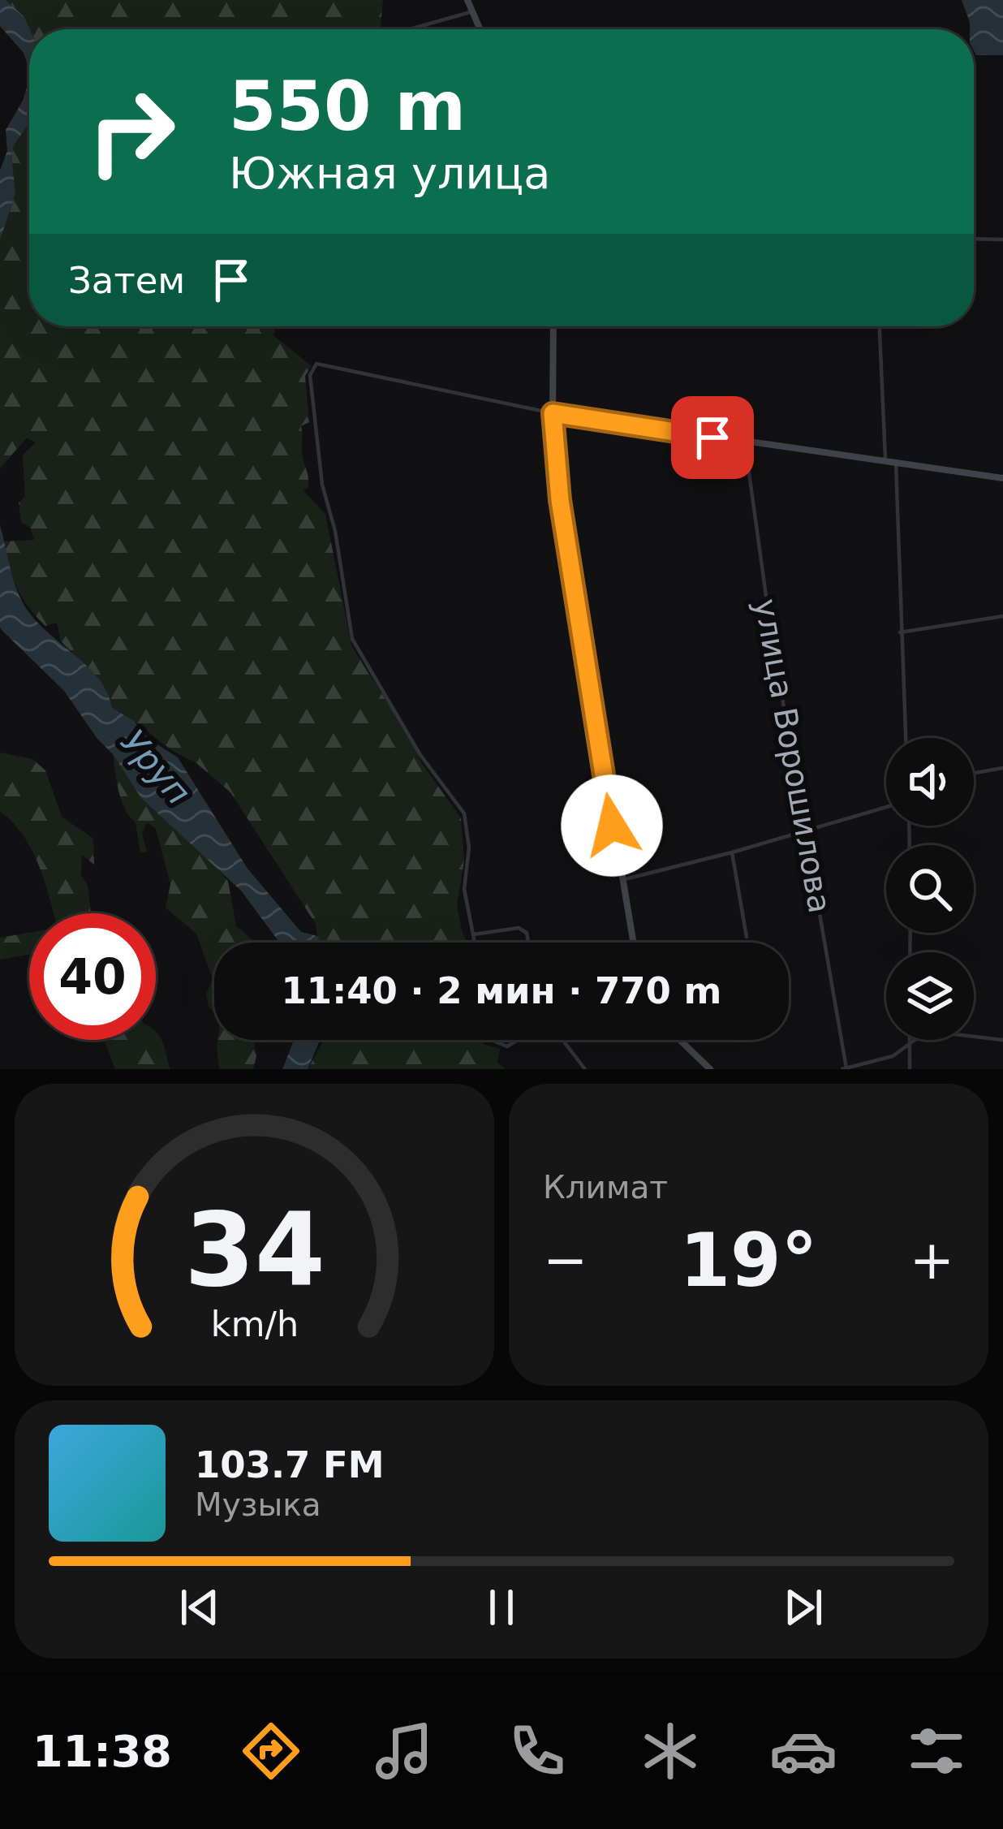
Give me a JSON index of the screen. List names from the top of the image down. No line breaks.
{"streets":{"street":["улица Ворошилова"]},"water":["Уруп"],"page":{"turn":["550 m","Южная улица"],"then":"Затем","limit":"40","trip":"11:40 · 2 мин · 770 m","tile":"Климат","heat":["−","19°","+"],"song":["103.7 FM","Музыка"],"tabs":"11:38","gauge":["34","km/h"]}}
